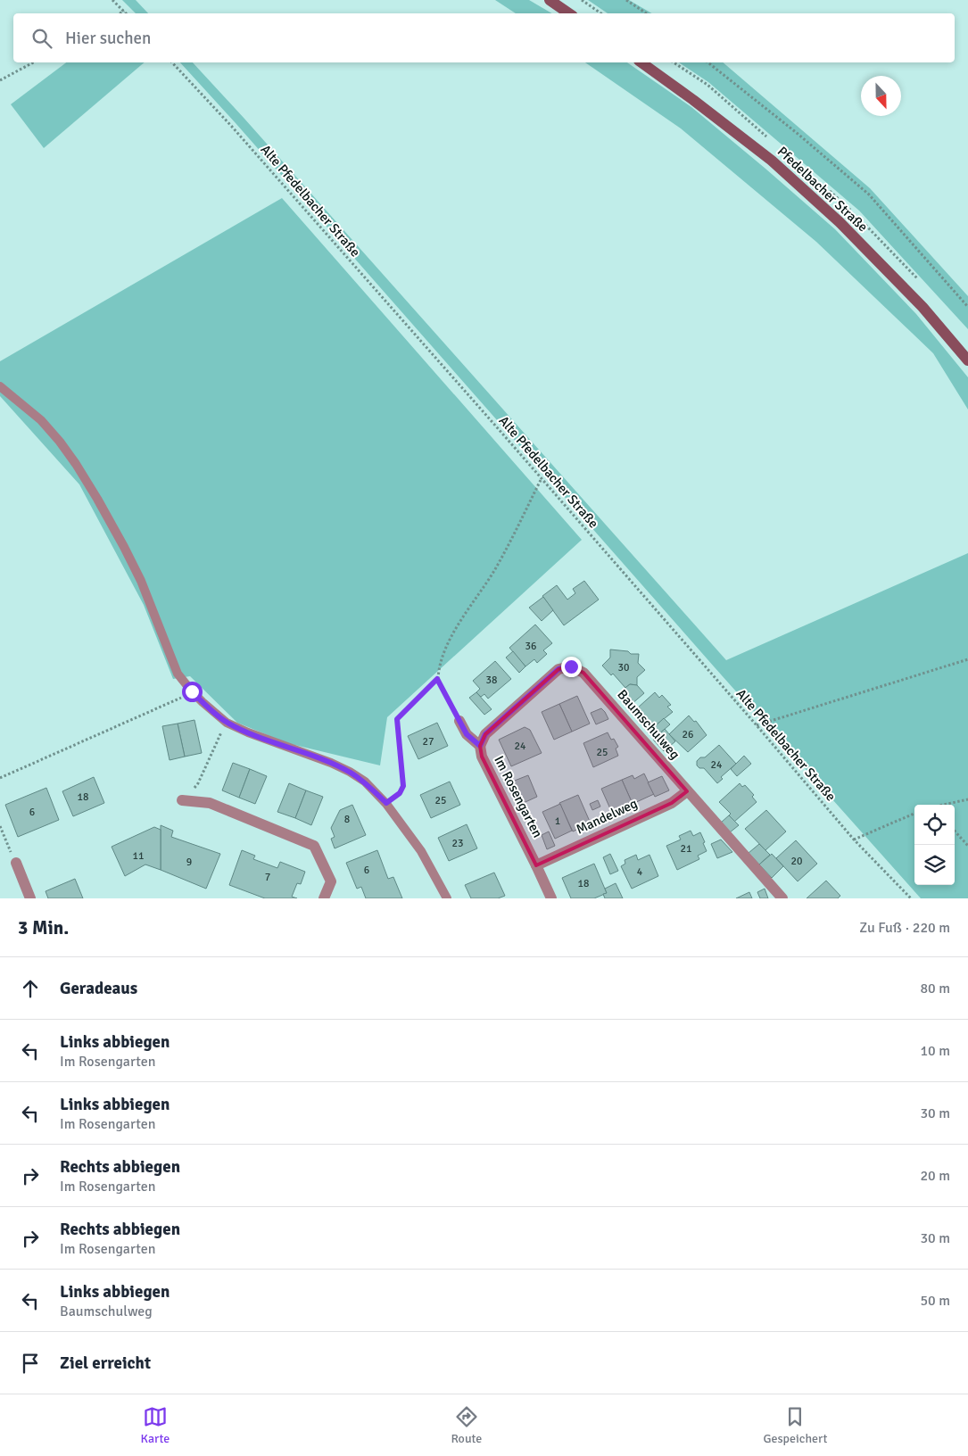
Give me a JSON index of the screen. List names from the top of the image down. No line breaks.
{"streets":{"main road":["Pfedelbacher Straße"],"street":["Baumschulweg","Im Rosengarten","Mandelweg"],"path":["Alte Pfedelbacher Straße"]},"crossings":[["Baumschulweg","Im Rosengarten"],["Baumschulweg","Mandelweg"],["Im Rosengarten","Mandelweg"]],"house_numbers":["36","30","38","26","27","24","25","24","18","25","6","8","1","23","21","11","20","9","6","4","7","18"],"north":"bottom","page":{"search":"Hier suchen","heading":["3 Min.","Zu Fuß · 220 m"],"list":[["Geradeaus","80 m"],["Links abbiegen","Im Rosengarten","10 m"],["Links abbiegen","Im Rosengarten","30 m"],["Rechts abbiegen","Im Rosengarten","20 m"],["Rechts abbiegen","Im Rosengarten","30 m"],["Links abbiegen","Baumschulweg","50 m"],"Ziel erreicht"],"nav":["Karte","Route","Gespeichert"]}}
